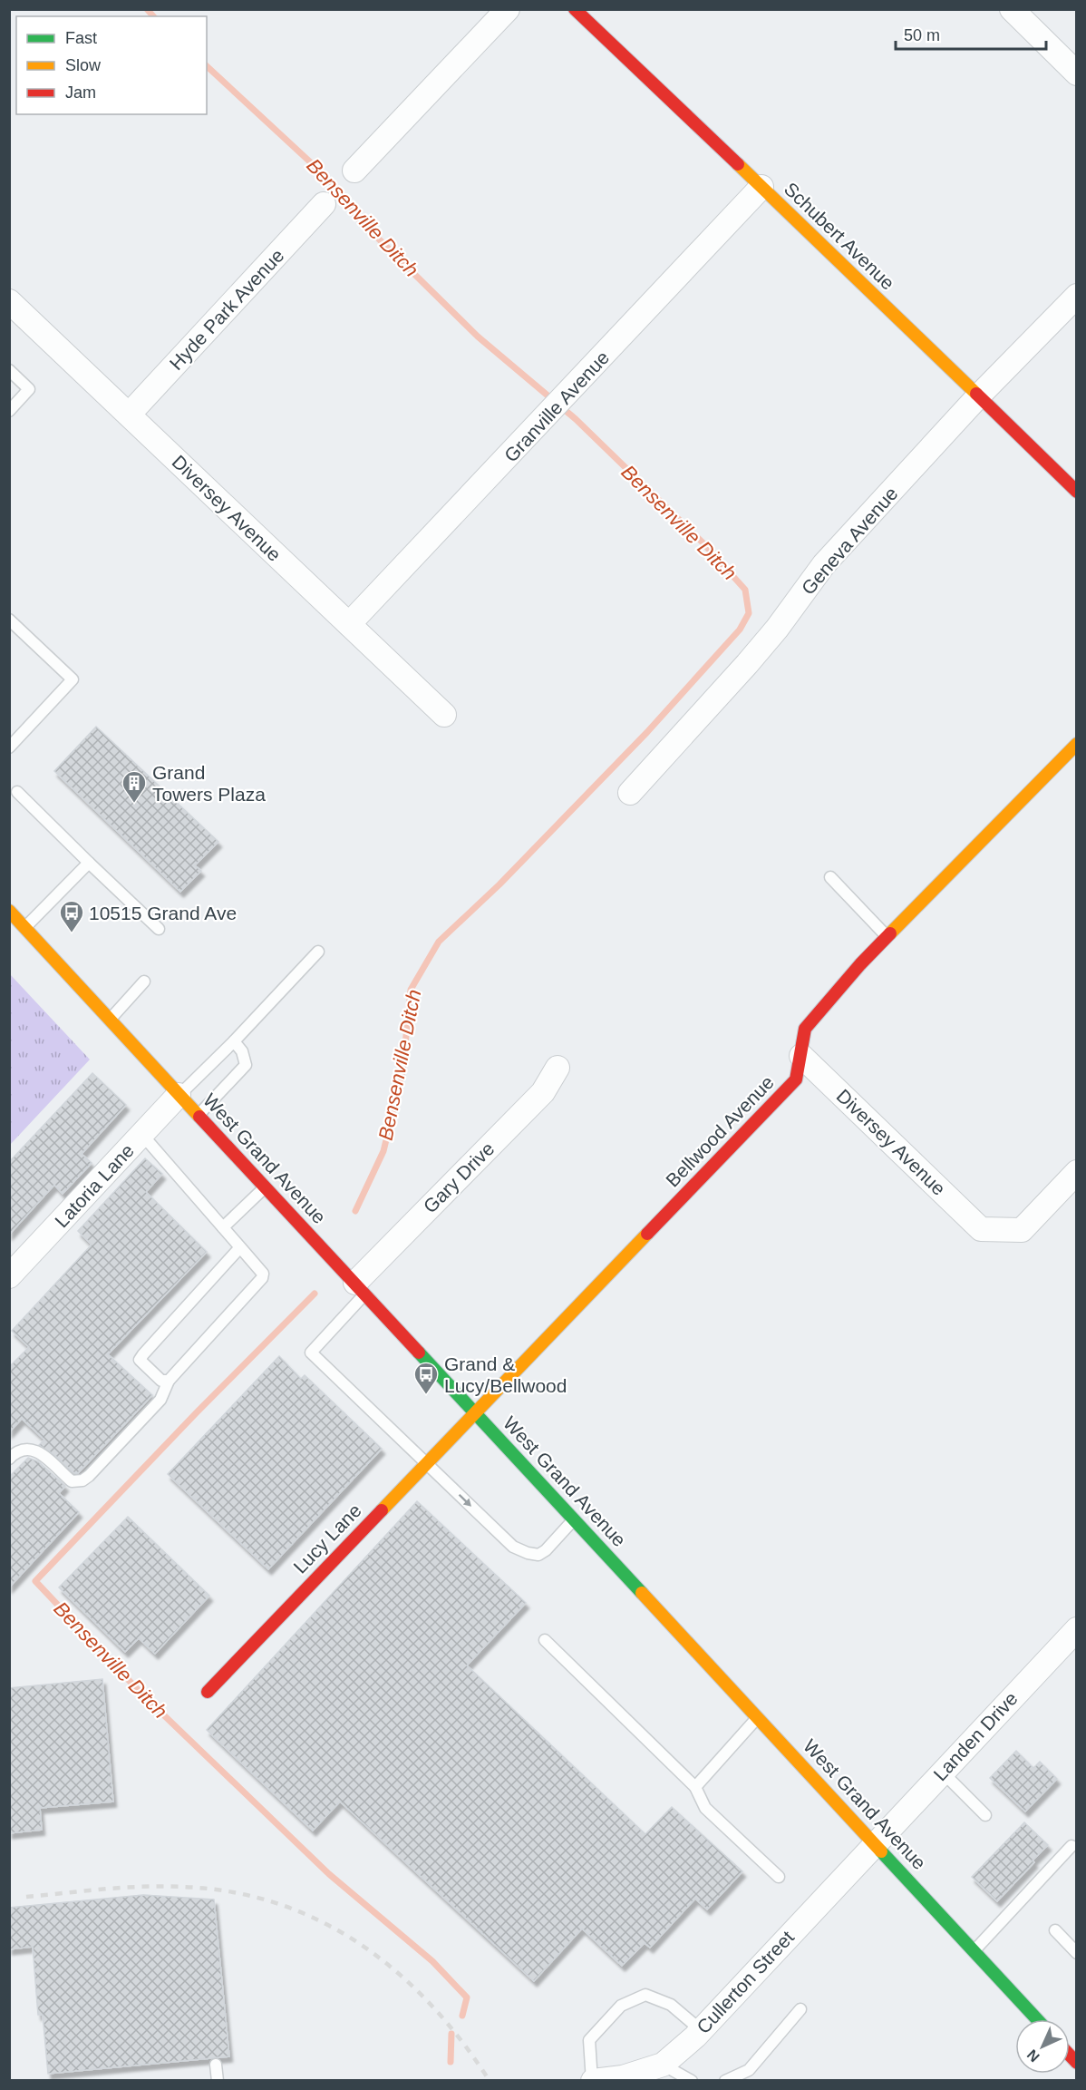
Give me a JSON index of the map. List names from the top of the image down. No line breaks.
{"streets":{"street":["Schubert Avenue","Hyde Park Avenue","Granville Avenue","Diversey Avenue","Geneva Avenue","Bellwood Avenue","West Grand Avenue","Gary Drive","Latoria Lane","Lucy Lane","Landen Drive","Cullerton Street"]},"crossings":[["Schubert Avenue","Granville Avenue"],["Schubert Avenue","Geneva Avenue"],["Hyde Park Avenue","Diversey Avenue"],["Granville Avenue","Diversey Avenue"],["Diversey Avenue","Bellwood Avenue"],["Bellwood Avenue","West Grand Avenue"],["Bellwood Avenue","Lucy Lane"],["West Grand Avenue","Gary Drive"],["West Grand Avenue","Latoria Lane"],["West Grand Avenue","Lucy Lane"],["West Grand Avenue","Landen Drive"],["West Grand Avenue","Cullerton Street"],["Landen Drive","Cullerton Street"]],"water":["Bensenville Ditch"],"places":{"building":["Grand Towers Plaza"],"bus stop":["10515 Grand Ave","Grand & Lucy/Bellwood"]},"legend":["Fast","Slow","Jam"],"scale_bar":"50 m","north":"bottom left"}
